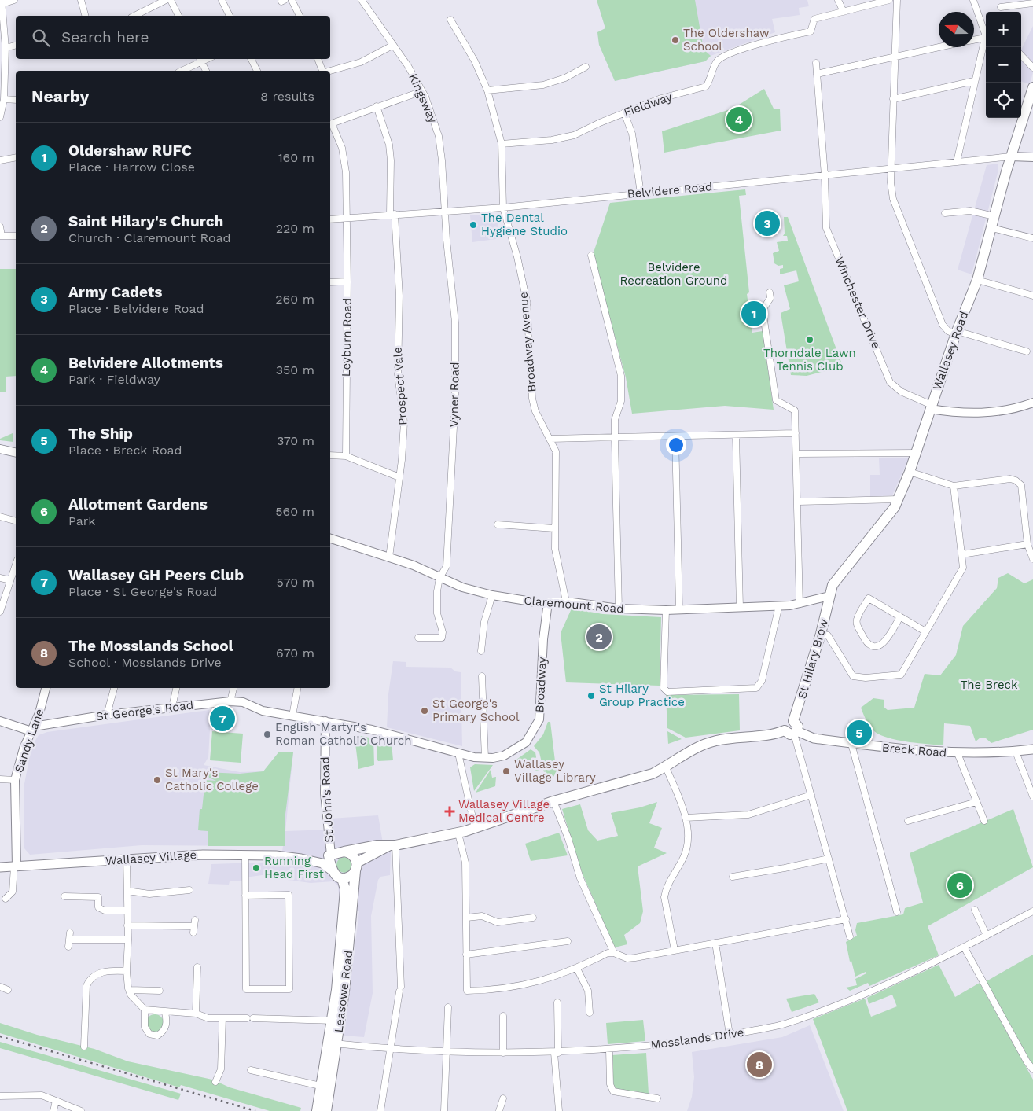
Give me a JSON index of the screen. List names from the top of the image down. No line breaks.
{"streets":{"main road":["Wallasey Road","St Hilary Brow","Breck Road","Wallasey Village","Leasowe Road"],"street":["Kingsway","Fieldway","Belvidere Road","Winchester Drive","Leyburn Road","Broadway Avenue","Prospect Vale","Vyner Road","Claremount Road","Broadway","St George's Road","Sandy Lane","St John's Road","Mosslands Drive"]},"crossings":[["Kingsway","Belvidere Road"],["Kingsway","Vyner Road"],["Fieldway","Broadway Avenue"],["Belvidere Road","Winchester Drive"],["Belvidere Road","Leyburn Road"],["Belvidere Road","Broadway Avenue"],["Belvidere Road","Wallasey Road"],["Belvidere Road","Prospect Vale"],["Belvidere Road","Vyner Road"],["Winchester Drive","Wallasey Road"],["Broadway Avenue","Claremount Road"],["Wallasey Road","Claremount Road"],["Wallasey Road","St Hilary Brow"],["Prospect Vale","Claremount Road"],["Vyner Road","Claremount Road"],["Claremount Road","St Hilary Brow"],["Claremount Road","Broadway"],["St Hilary Brow","Breck Road"],["Broadway","St George's Road"],["St George's Road","Sandy Lane"],["St George's Road","St John's Road"],["Sandy Lane","Wallasey Village"],["St John's Road","Wallasey Village"],["St John's Road","Leasowe Road"],["Wallasey Village","Leasowe Road"],["Leasowe Road","Mosslands Drive"]],"parks":["Belvidere Recreation Ground","The Breck"],"places":{"other":["The Oldershaw School","The Dental Hygiene Studio","Thorndale Lawn Tennis Club","St Hilary Group Practice","St George's Primary School","English Martyr's Roman Catholic Church","Wallasey Village Library","St Mary's Catholic College","Running Head First"],"health":["Wallasey Village Medical Centre"]},"north":"left","page":{"map_buttons":["+","−"],"search":"Search here","heading":["Nearby","8 results"],"pins":["4","3","1","2","7","5","6","8"],"list":[{"mark":"1","name":"Oldershaw RUFC","note":"Place · Harrow Close","value":"160 m"},{"mark":"2","name":"Saint Hilary's Church","note":"Church · Claremount Road","value":"220 m"},{"mark":"3","name":"Army Cadets","note":"Place · Belvidere Road","value":"260 m"},{"mark":"4","name":"Belvidere Allotments","note":"Park · Fieldway","value":"350 m"},{"mark":"5","name":"The Ship","note":"Place · Breck Road","value":"370 m"},{"mark":"6","name":"Allotment Gardens","note":"Park","value":"560 m"},{"mark":"7","name":"Wallasey GH Peers Club","note":"Place · St George's Road","value":"570 m"},{"mark":"8","name":"The Mosslands School","note":"School · Mosslands Drive","value":"670 m"}]}}
